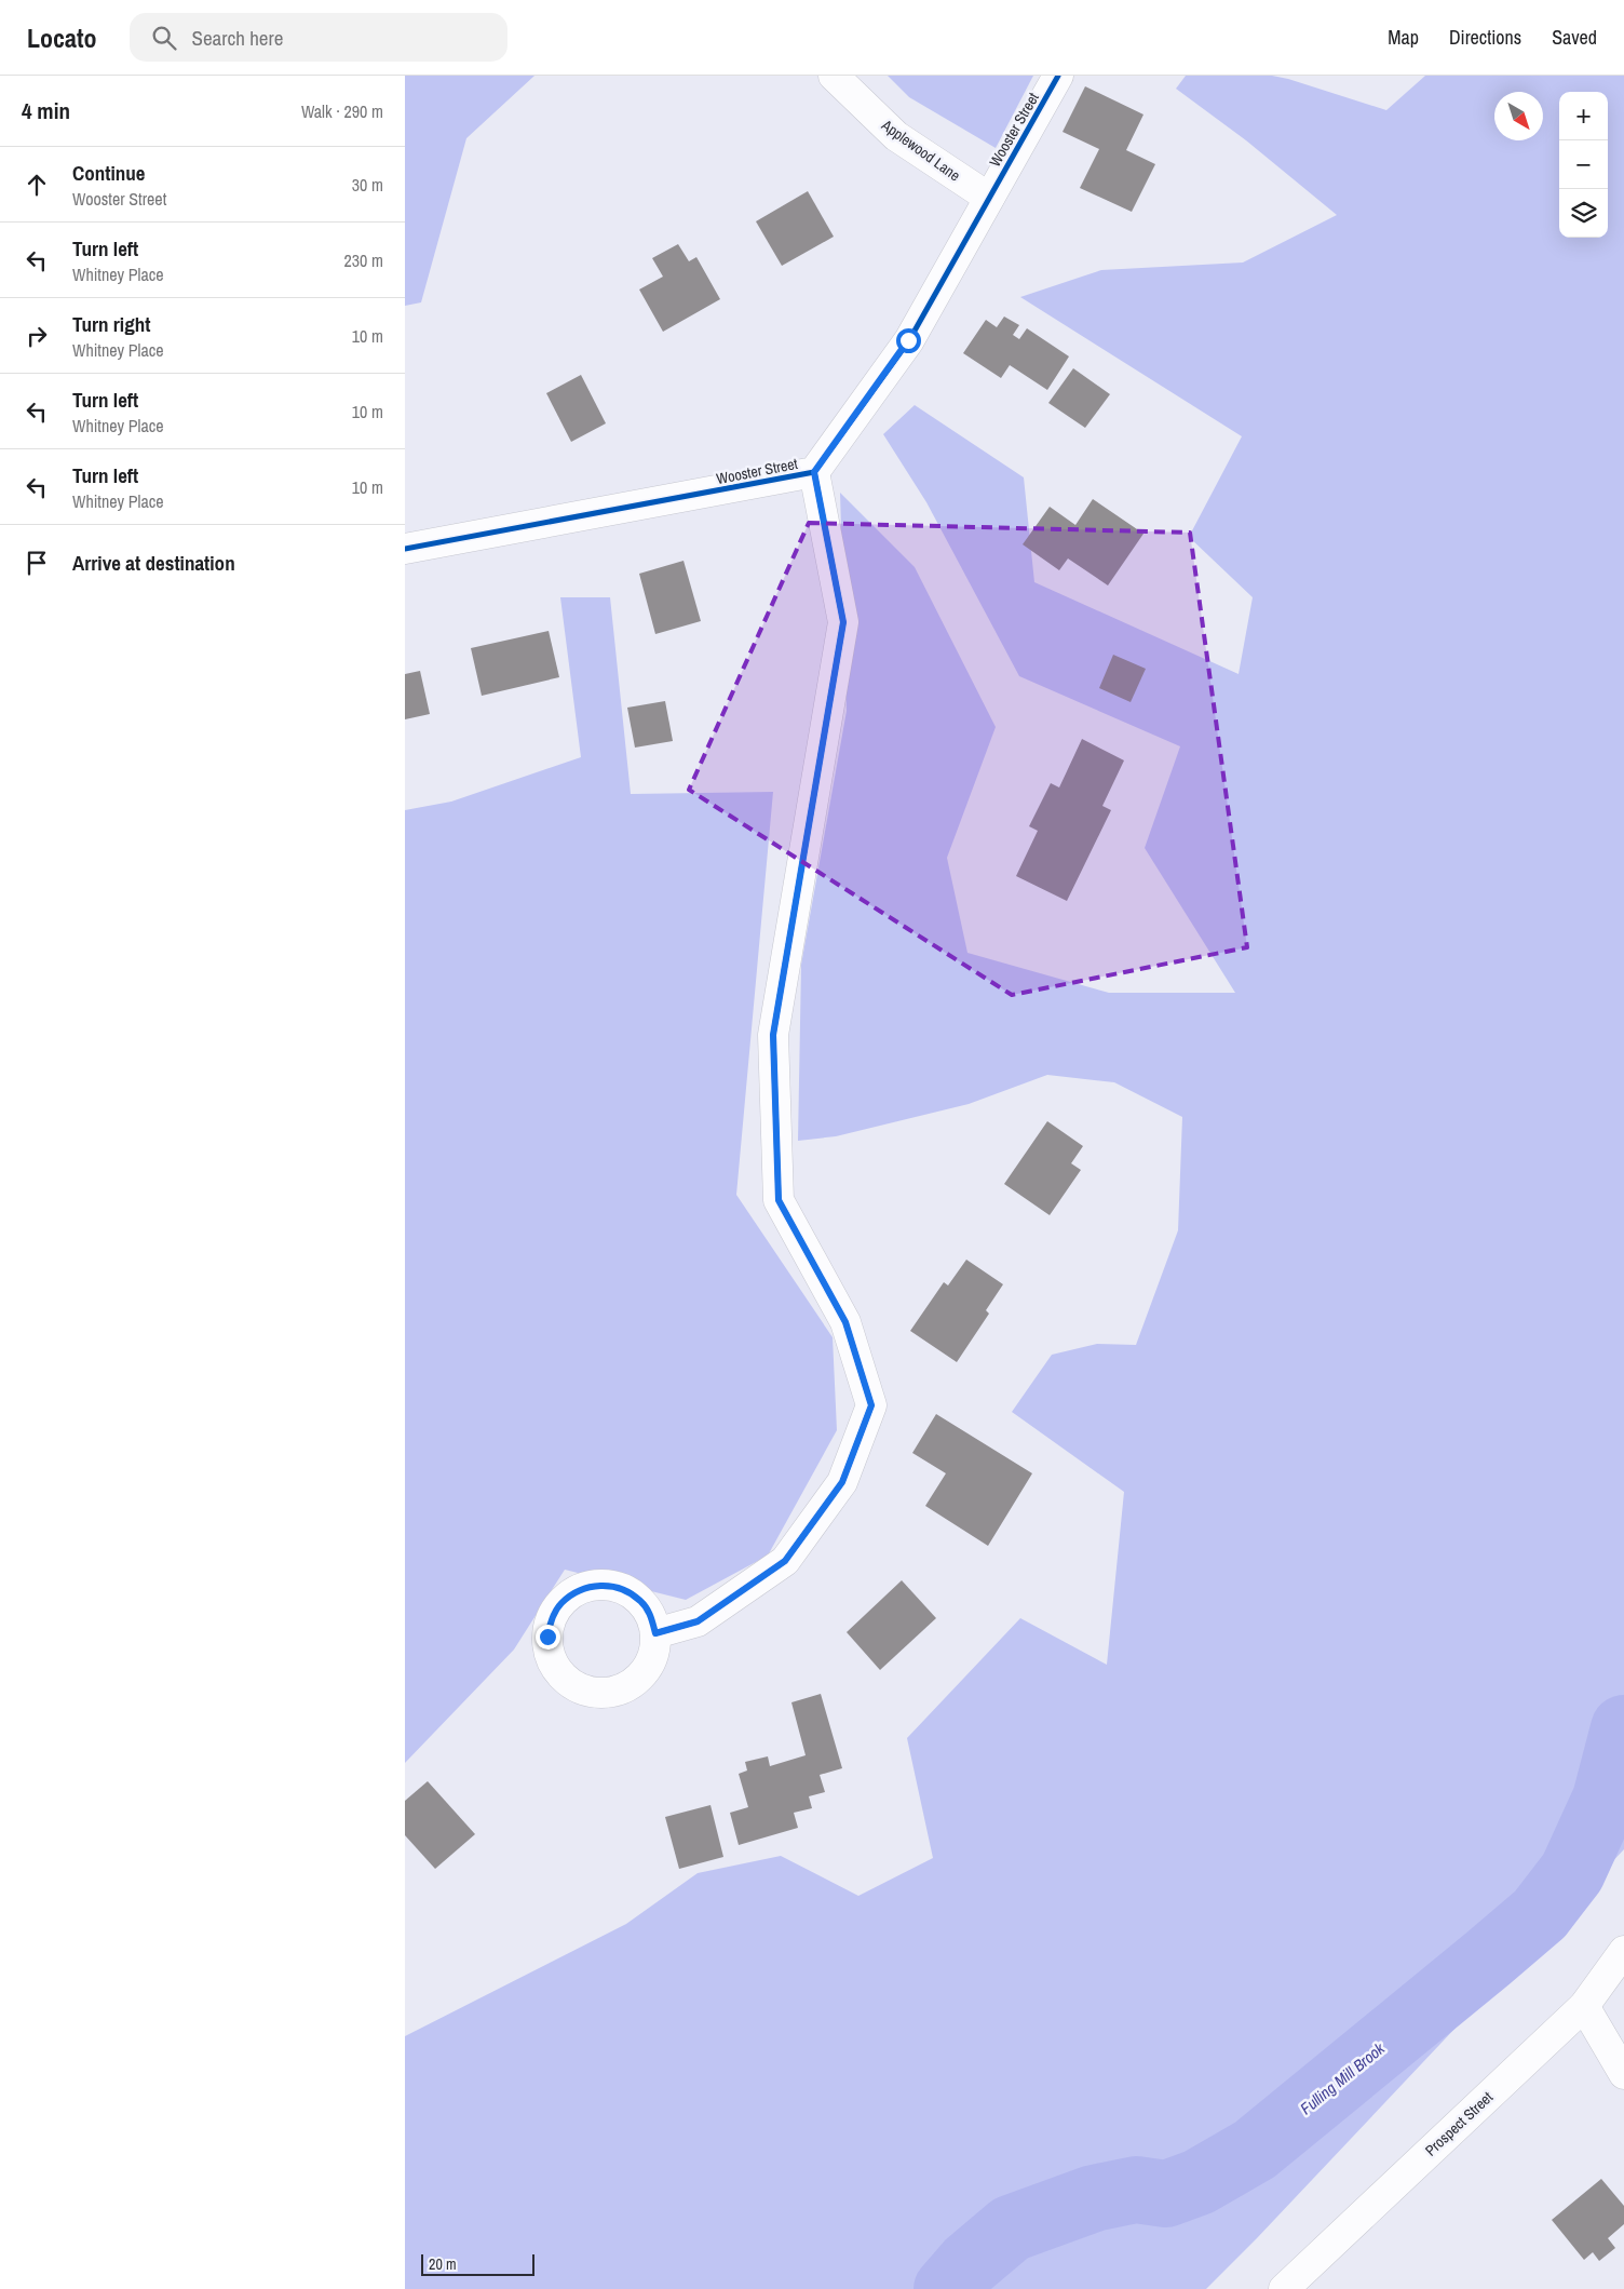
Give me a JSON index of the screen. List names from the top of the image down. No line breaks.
{"streets":{"street":["Wooster Street","Applewood Lane","Prospect Street"]},"crossings":[["Wooster Street","Applewood Lane"]],"water":["Fulling Mill Brook"],"scale_bar":"20 m","north":"bottom right","page":{"header":"Locato","search":"Search here","nav":["Map","Directions","Saved"],"heading":["4 min","Walk · 290 m"],"map_buttons":["+","−"],"list":[["Continue","Wooster Street","30 m"],["Turn left","Whitney Place","230 m"],["Turn right","Whitney Place","10 m"],["Turn left","Whitney Place","10 m"],["Turn left","Whitney Place","10 m"],"Arrive at destination"],"scale":"20 m"}}
